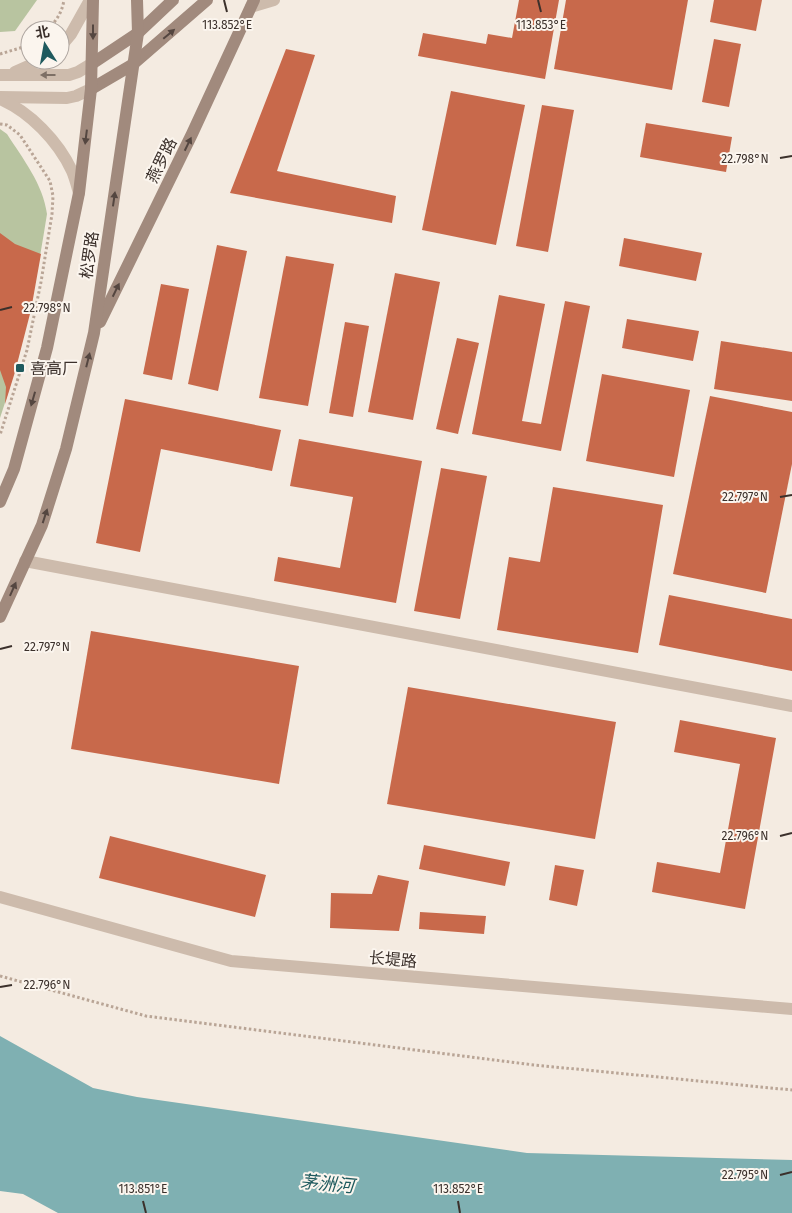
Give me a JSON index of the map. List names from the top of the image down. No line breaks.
{"streets":{"main road":["燕罗路","松罗路"],"street":["长堤路"]},"crossings":[["燕罗路","松罗路"]],"water":["茅洲河"],"places":{"transit":["喜高厂"]},"north":"top","coordinates":["113.852°E","113.853°E","22.798°N","22.797°N","22.796°N","22.795°N","113.851°E"]}
